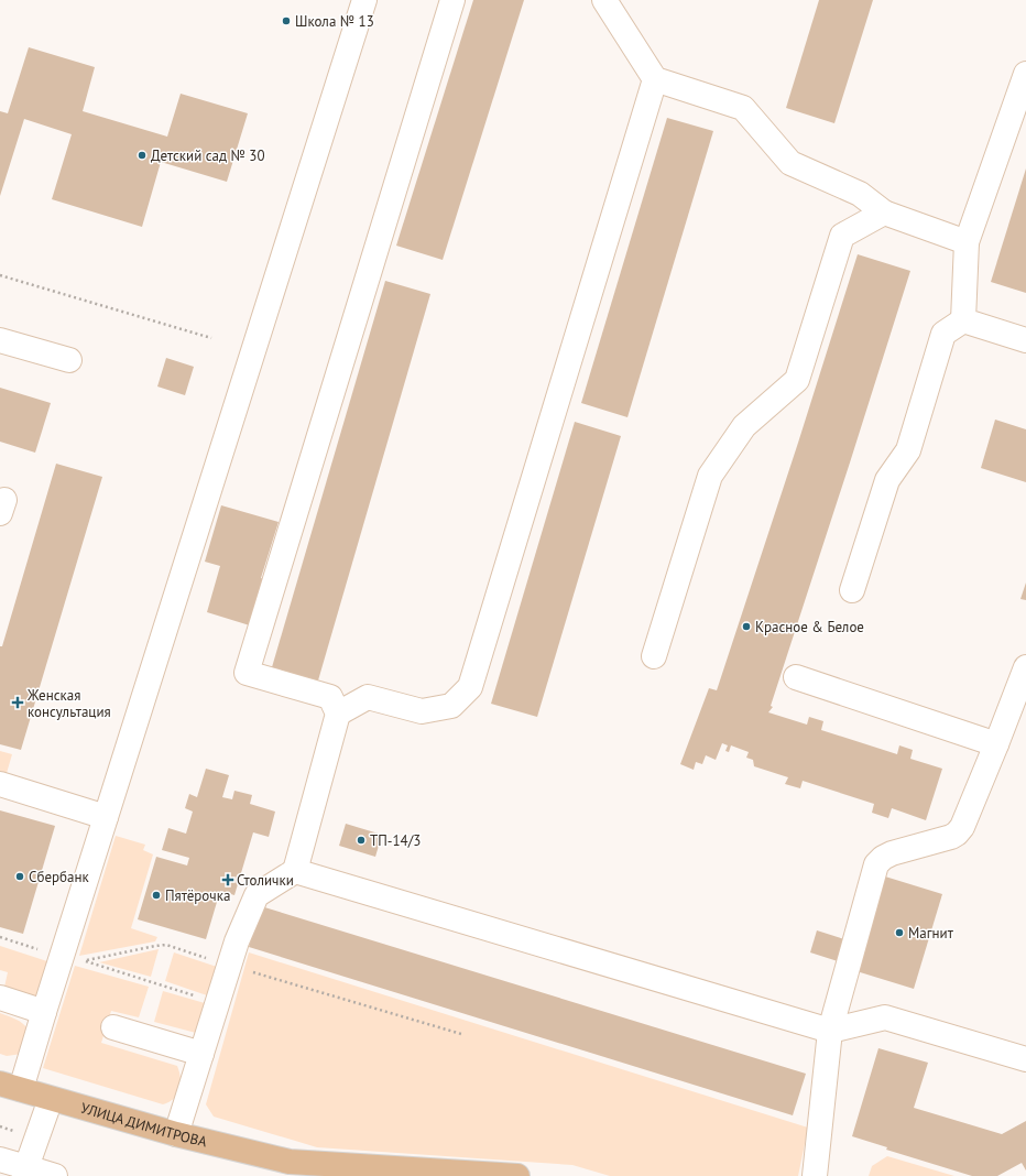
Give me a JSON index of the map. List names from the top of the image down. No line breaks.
{"streets":{"main road":["УЛИЦА ДИМИТРОВА"]},"places":{"other":["Школа № 13","Детский сад № 30","Красное & Белое","ТП-14/3","Сбербанк","Пятёрочка","Магнит"],"health":["Женская консультация","Столички"]}}
